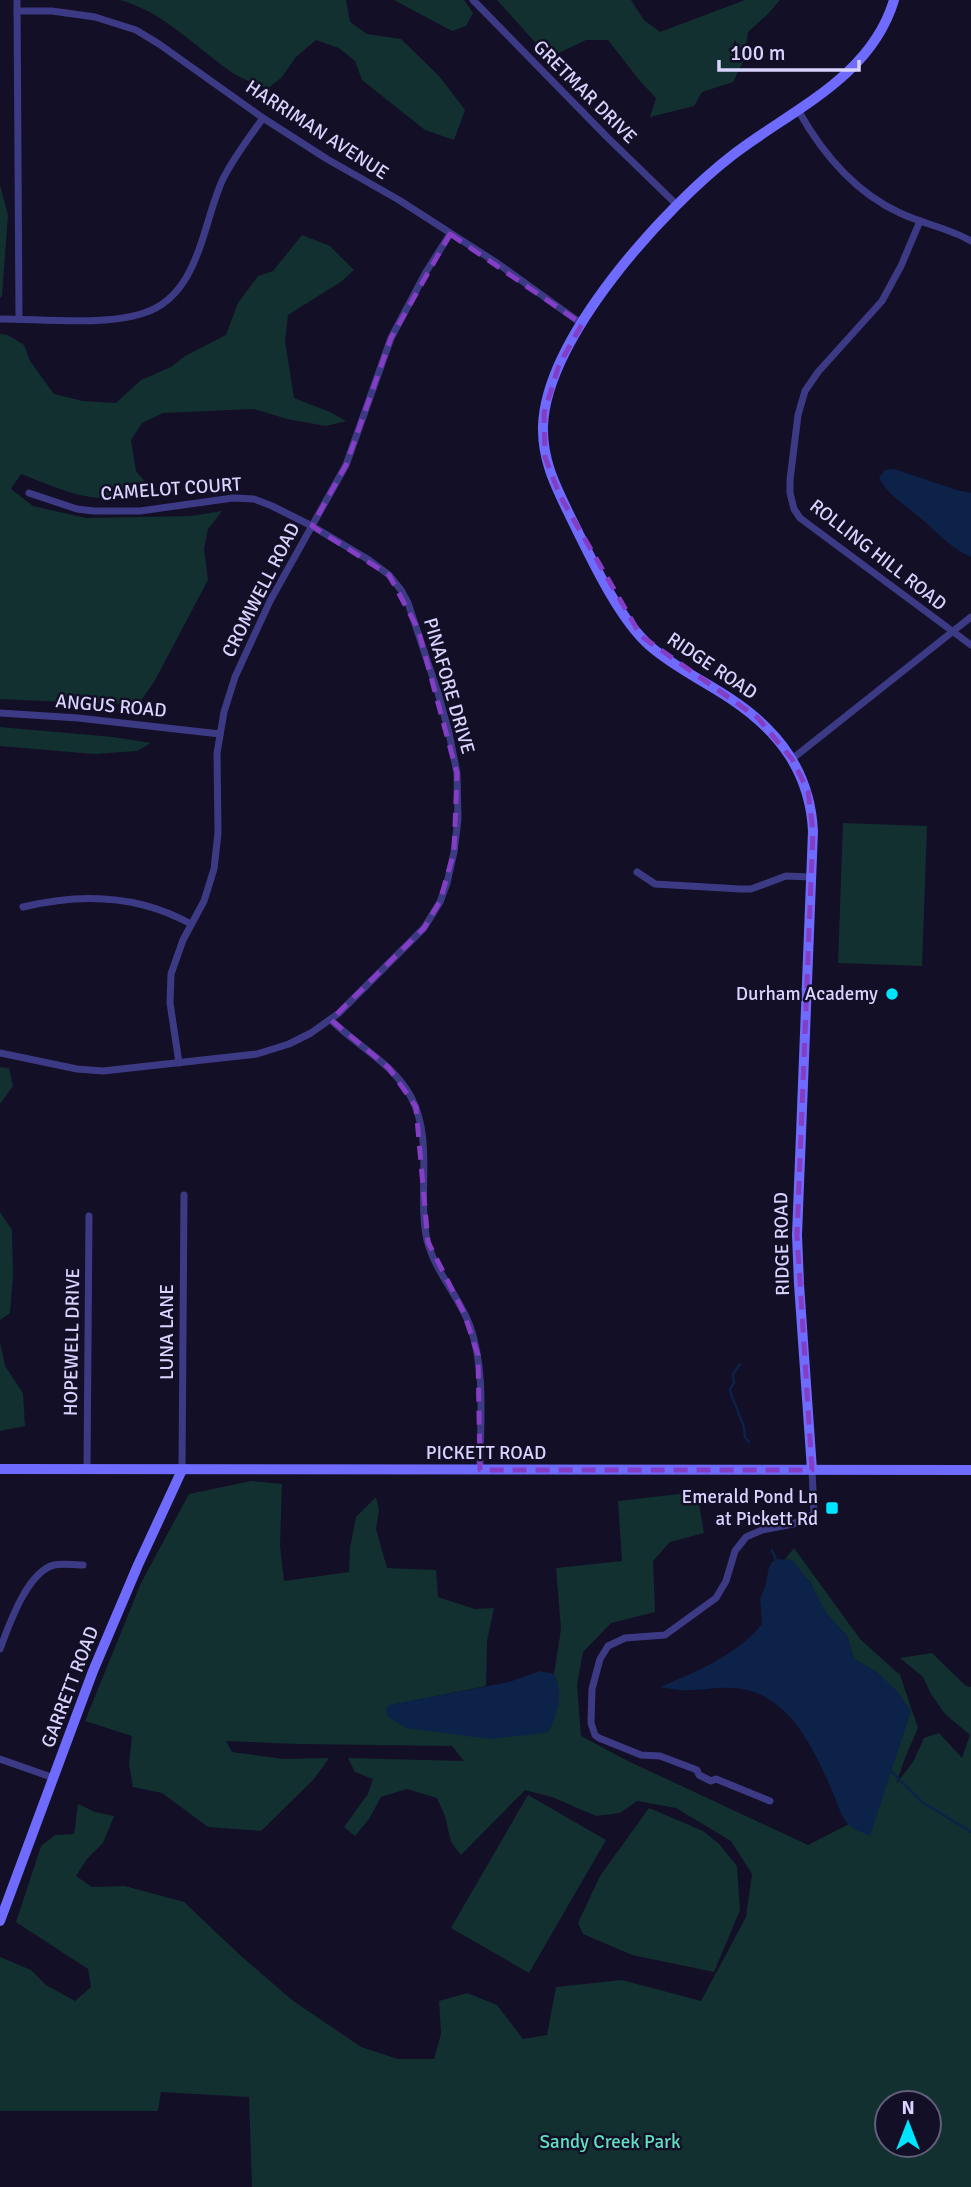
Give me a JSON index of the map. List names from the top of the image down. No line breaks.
{"streets":{"street":["GRETMAR DRIVE","HARRIMAN AVENUE","CAMELOT COURT","ROLLING HILL ROAD","CROMWELL ROAD","RIDGE ROAD","PINAFORE DRIVE","ANGUS ROAD","LUNA LANE","HOPEWELL DRIVE","PICKETT ROAD","GARRETT ROAD"]},"crossings":[["GRETMAR DRIVE","RIDGE ROAD"],["HARRIMAN AVENUE","CROMWELL ROAD"],["HARRIMAN AVENUE","RIDGE ROAD"],["CAMELOT COURT","CROMWELL ROAD"],["CAMELOT COURT","PINAFORE DRIVE"],["CROMWELL ROAD","PINAFORE DRIVE"],["CROMWELL ROAD","ANGUS ROAD"],["RIDGE ROAD","PICKETT ROAD"],["LUNA LANE","PICKETT ROAD"],["LUNA LANE","GARRETT ROAD"],["HOPEWELL DRIVE","PICKETT ROAD"],["PICKETT ROAD","GARRETT ROAD"]],"parks":["Sandy Creek Park"],"places":{"other":["Durham Academy"],"transit":["Emerald Pond Ln at Pickett Rd"]},"scale_bar":"100 m","north":"top"}
